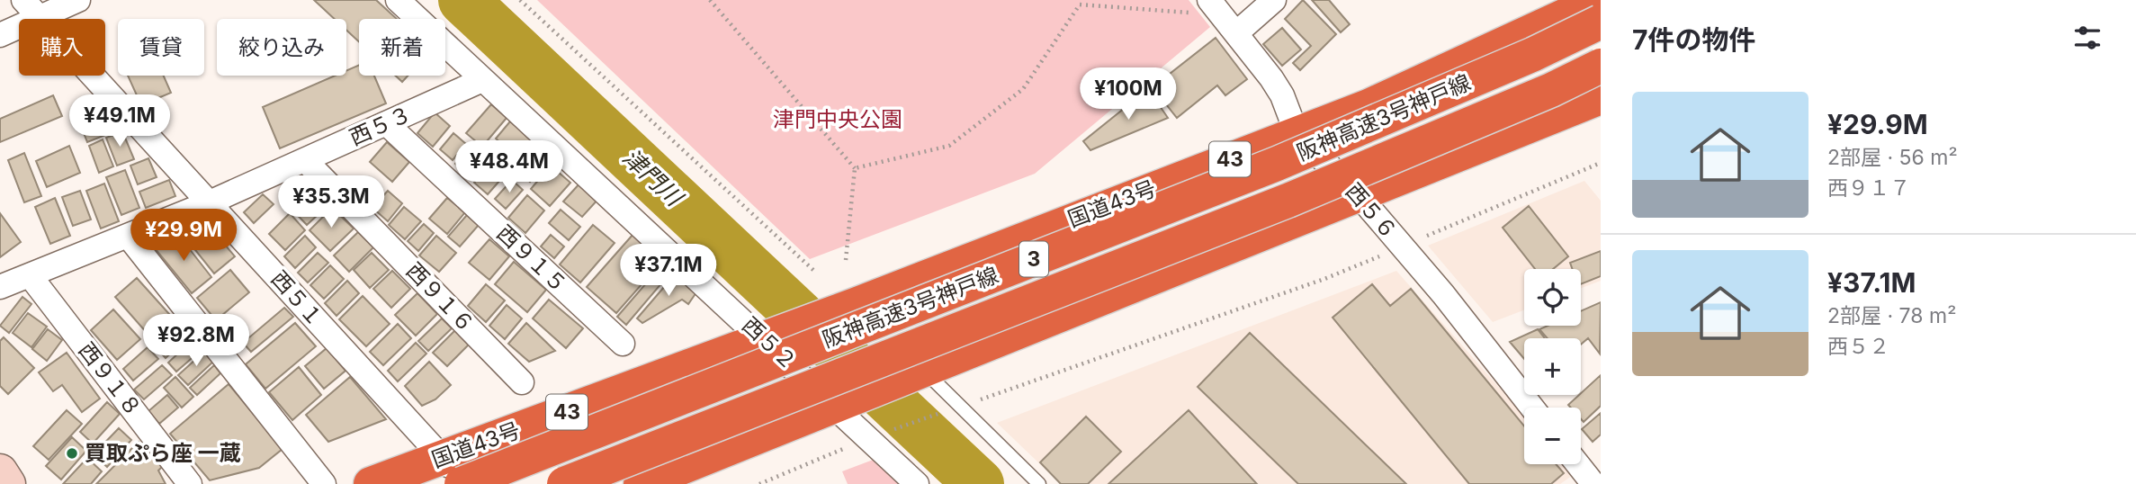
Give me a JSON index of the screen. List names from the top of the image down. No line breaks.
{"streets":{"highway":["阪神高速3号神戸線","43","国道43号","3"],"street":["西５３","西５６","西９１５","西９１６","西５１","西５２","西９１８"]},"crossings":[["阪神高速3号神戸線","国道43号"],["阪神高速3号神戸線","西５１"],["西５３","西９１５"],["西５３","西９１６"],["西５３","西５１"],["西５３","西５２"],["西５３","西９１８"],["国道43号","西５６"],["国道43号","西５１"],["国道43号","西５２"]],"water":["津門川"],"parks":["津門中央公園"],"places":["買取ぷら座 一蔵"],"page":{"heading":"7件の物件","chip":["購入","賃貸","絞り込み","新着"],"price":["¥100M","¥49.1M","¥48.4M","¥35.3M","¥29.9M","¥37.1M","¥92.8M"],"list":[{"name":"¥29.9M","note":"2部屋 · 56 m² · 西９１７"},{"name":"¥37.1M","note":"2部屋 · 78 m² · 西５２"}],"map_buttons":["+","−"]}}
